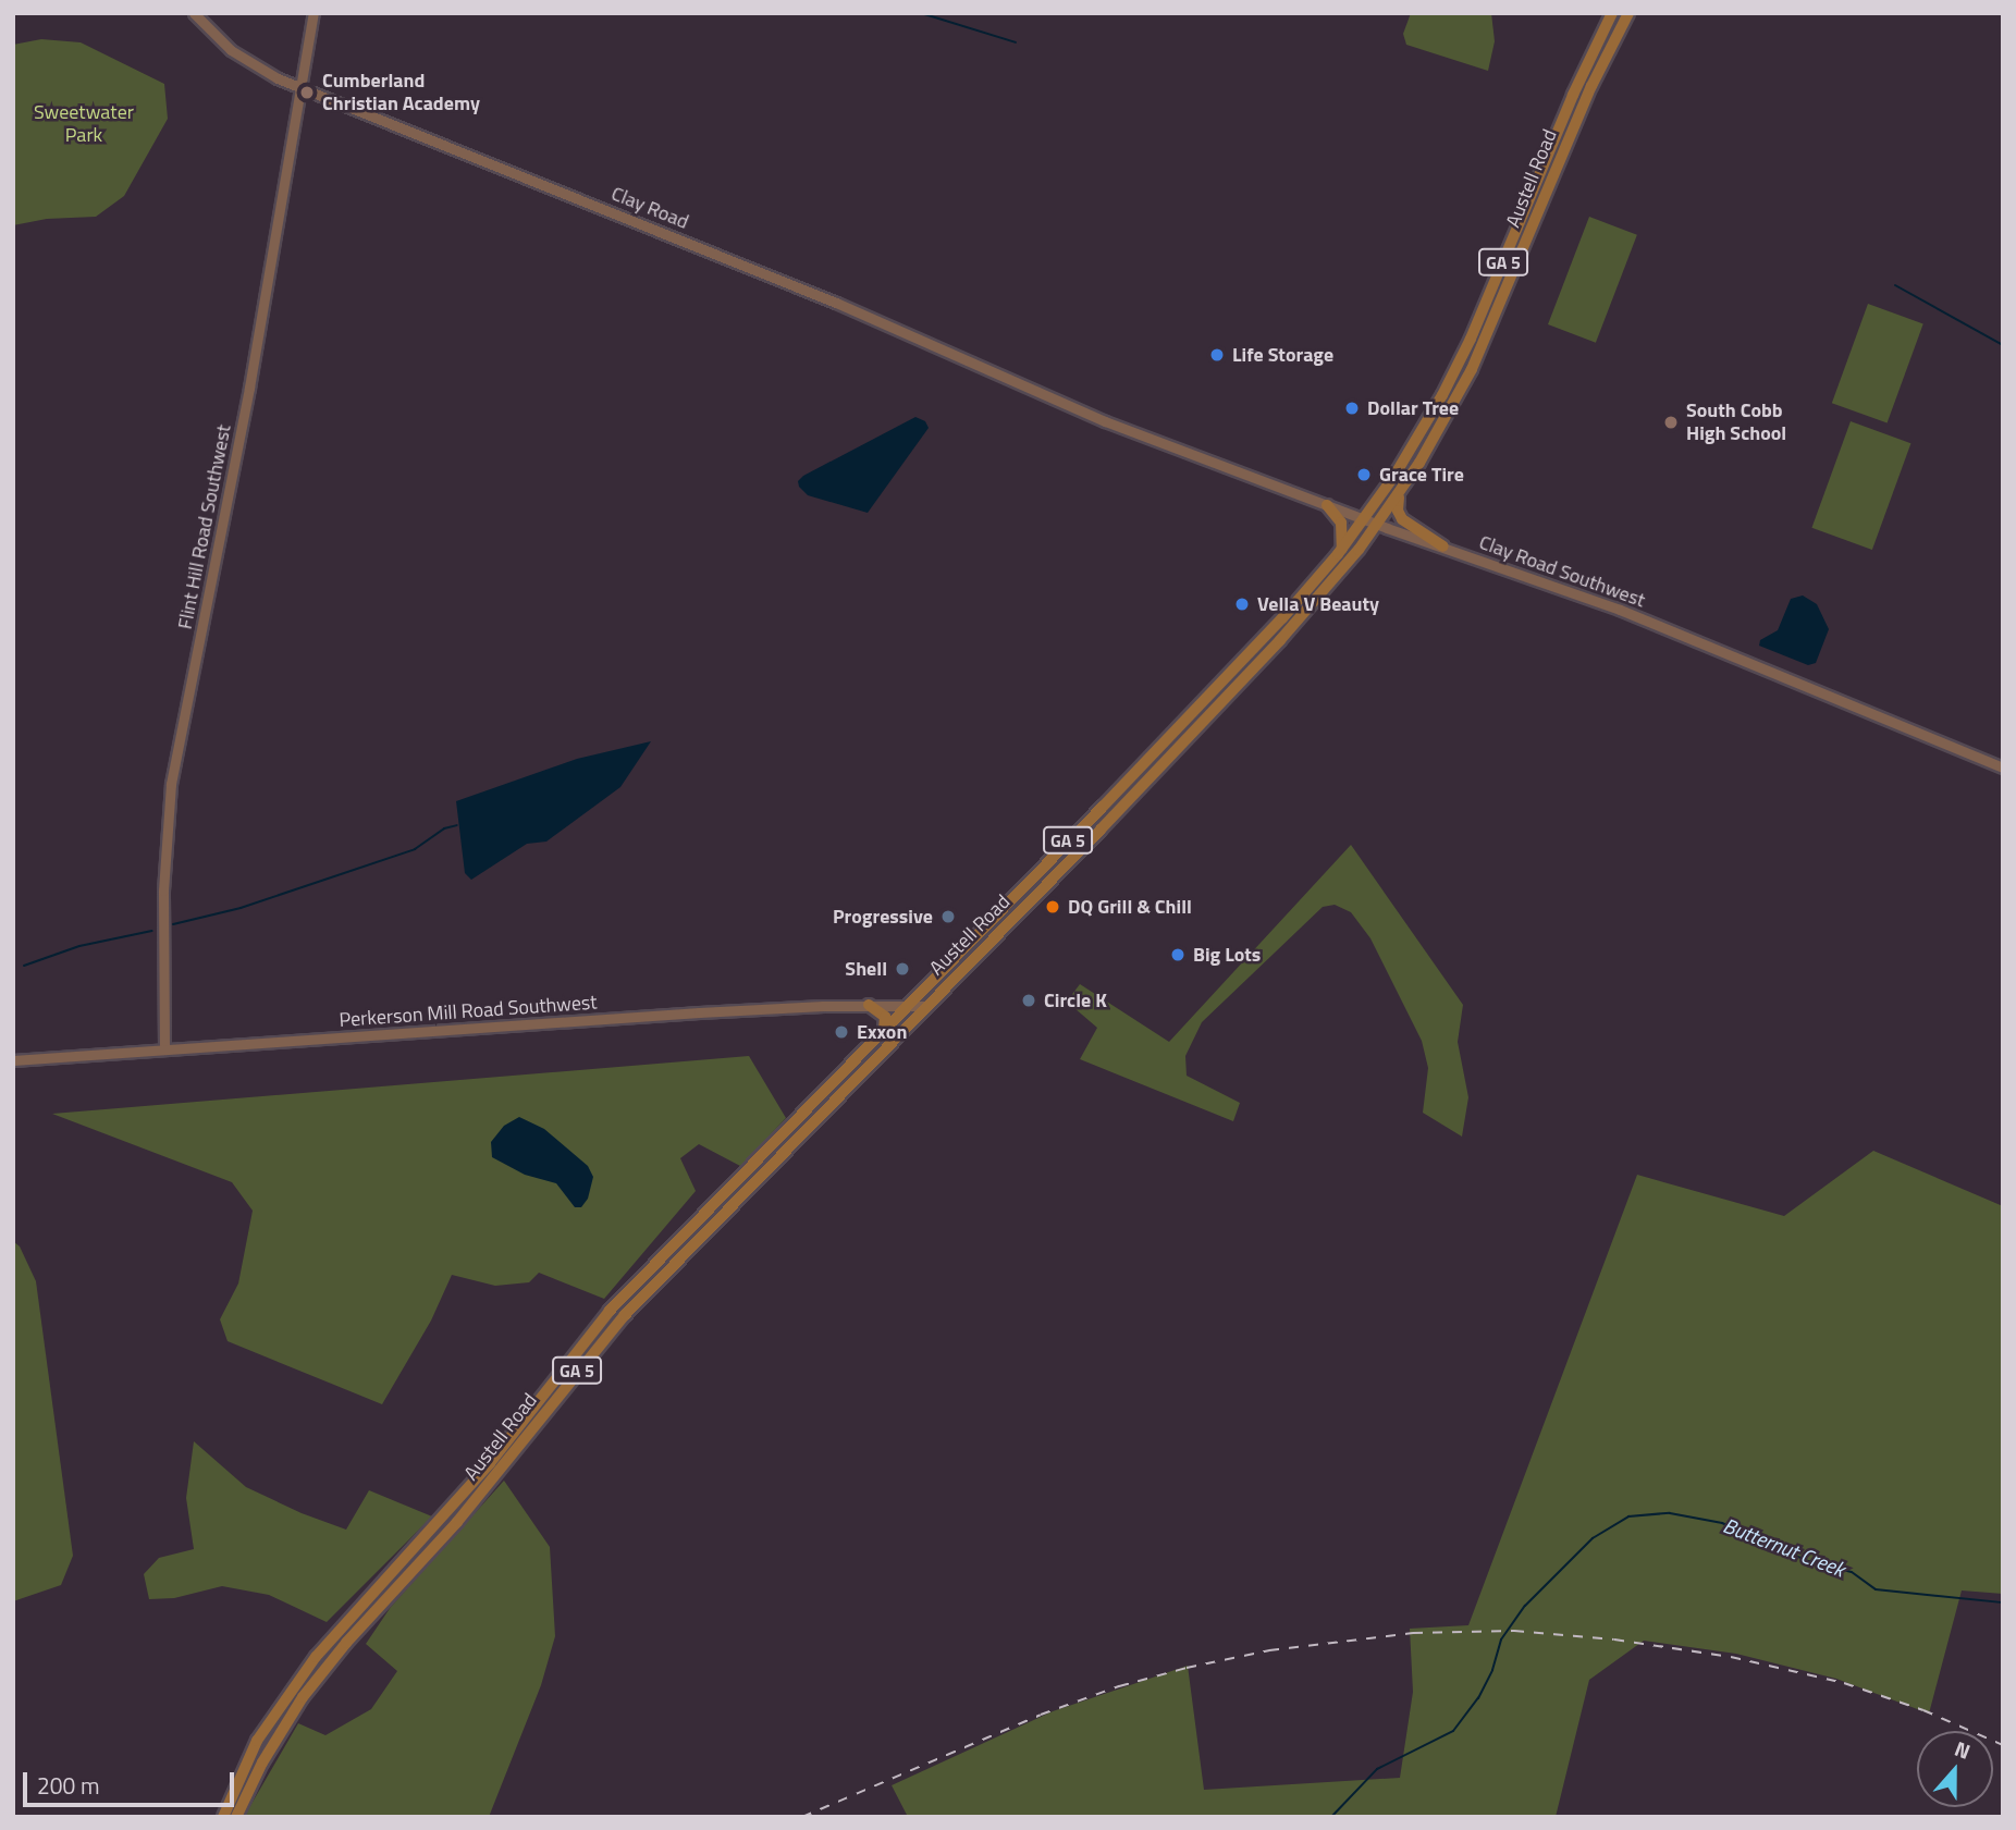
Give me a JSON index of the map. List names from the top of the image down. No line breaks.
{"streets":{"main road":["Austell Road","GA 5"],"street":["Clay Road","Flint Hill Road Southwest","Clay Road Southwest","Perkerson Mill Road Southwest"]},"crossings":[["Austell Road","Clay Road Southwest"],["Austell Road","Perkerson Mill Road Southwest"],["Clay Road","Flint Hill Road Southwest"],["Clay Road","Clay Road Southwest"],["Flint Hill Road Southwest","Perkerson Mill Road Southwest"]],"water":["Butternut Creek"],"parks":["Sweetwater Park"],"places":["Cumberland Christian Academy","Life Storage","Dollar Tree","South Cobb High School","Grace Tire","Vella V Beauty","DQ Grill & Chill","Progressive","Big Lots","Shell","Circle K","Exxon"],"scale_bar":"200 m","north":"top"}
